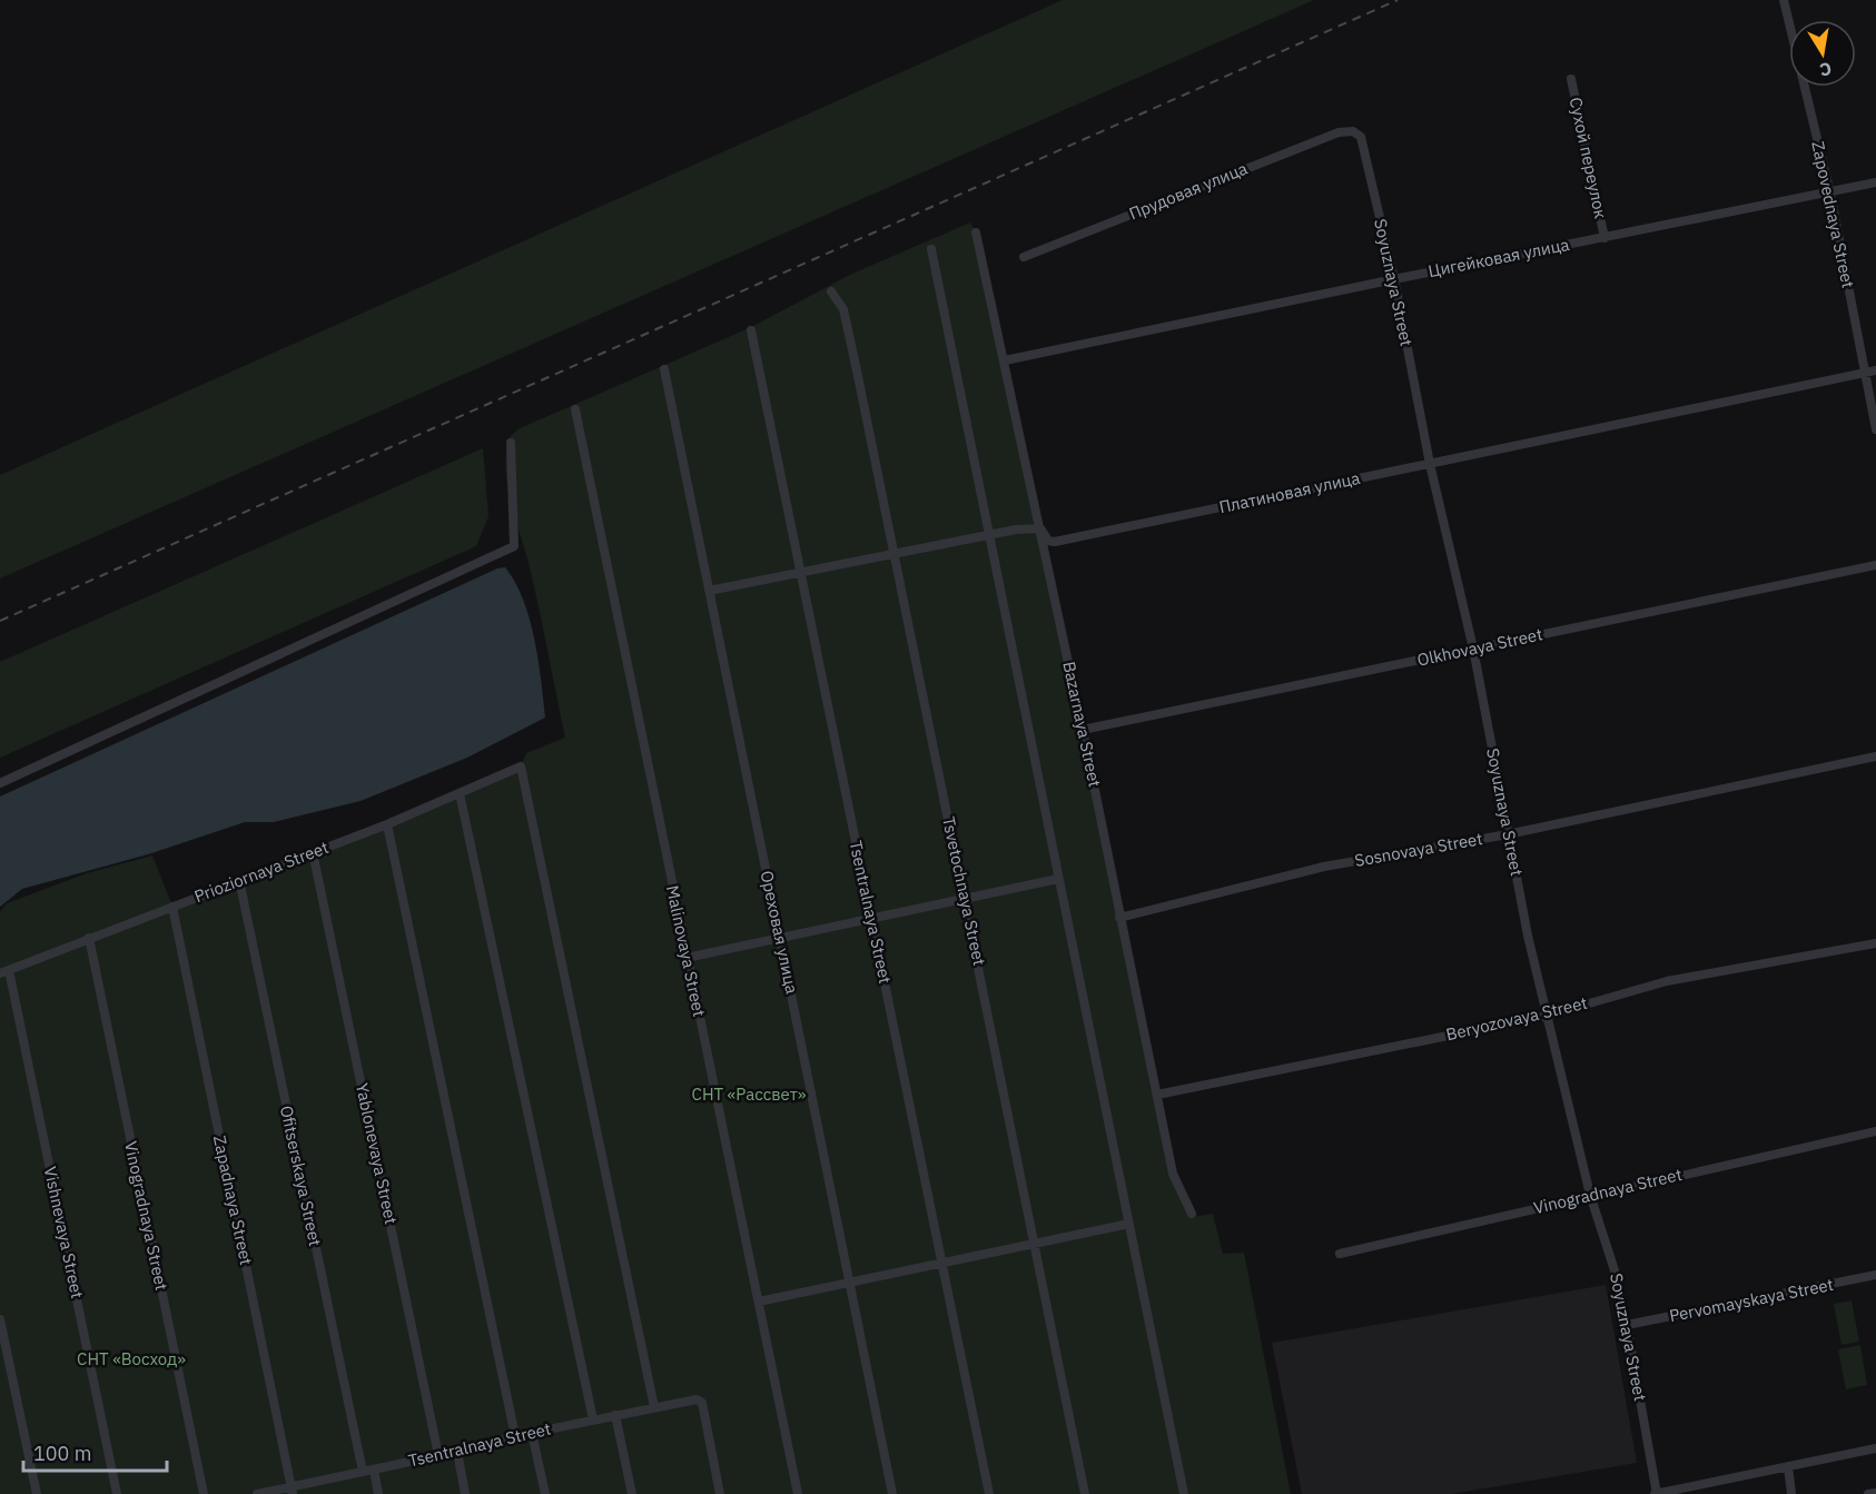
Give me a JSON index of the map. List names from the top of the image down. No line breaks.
{"streets":{"street":["Сухой переулок","Прудовая улица","Zapovednaya Street","Цигейковая улица","Soyuznaya Street","Платиновая улица","Olkhovaya Street","Bazarnaya Street","Sosnovaya Street","Prioziornaya Street","Tsvetochnaya Street","Tsentralnaya Street","Ореховая улица","Malinovaya Street","Beryozovaya Street","Yablonevaya Street","Ofitserskaya Street","Vinogradnaya Street","Zapadnaya Street","Vishnevaya Street","Pervomayskaya Street"]},"crossings":[["Сухой переулок","Цигейковая улица"],["Прудовая улица","Soyuznaya Street"],["Zapovednaya Street","Цигейковая улица"],["Zapovednaya Street","Платиновая улица"],["Цигейковая улица","Soyuznaya Street"],["Цигейковая улица","Bazarnaya Street"],["Soyuznaya Street","Платиновая улица"],["Soyuznaya Street","Olkhovaya Street"],["Soyuznaya Street","Sosnovaya Street"],["Soyuznaya Street","Beryozovaya Street"],["Soyuznaya Street","Vinogradnaya Street"],["Soyuznaya Street","Pervomayskaya Street"],["Платиновая улица","Bazarnaya Street"],["Платиновая улица","Tsvetochnaya Street"],["Платиновая улица","Tsentralnaya Street"],["Платиновая улица","Ореховая улица"],["Olkhovaya Street","Bazarnaya Street"],["Bazarnaya Street","Sosnovaya Street"],["Bazarnaya Street","Beryozovaya Street"],["Prioziornaya Street","Tsentralnaya Street"],["Prioziornaya Street","Yablonevaya Street"],["Prioziornaya Street","Ofitserskaya Street"],["Prioziornaya Street","Vinogradnaya Street"],["Prioziornaya Street","Zapadnaya Street"],["Prioziornaya Street","Vishnevaya Street"],["Tsentralnaya Street","Yablonevaya Street"],["Tsentralnaya Street","Ofitserskaya Street"],["Tsentralnaya Street","Zapadnaya Street"]],"parks":["СНТ «Рассвет»","СНТ «Восход»"],"scale_bar":"100 m","north":"bottom"}
